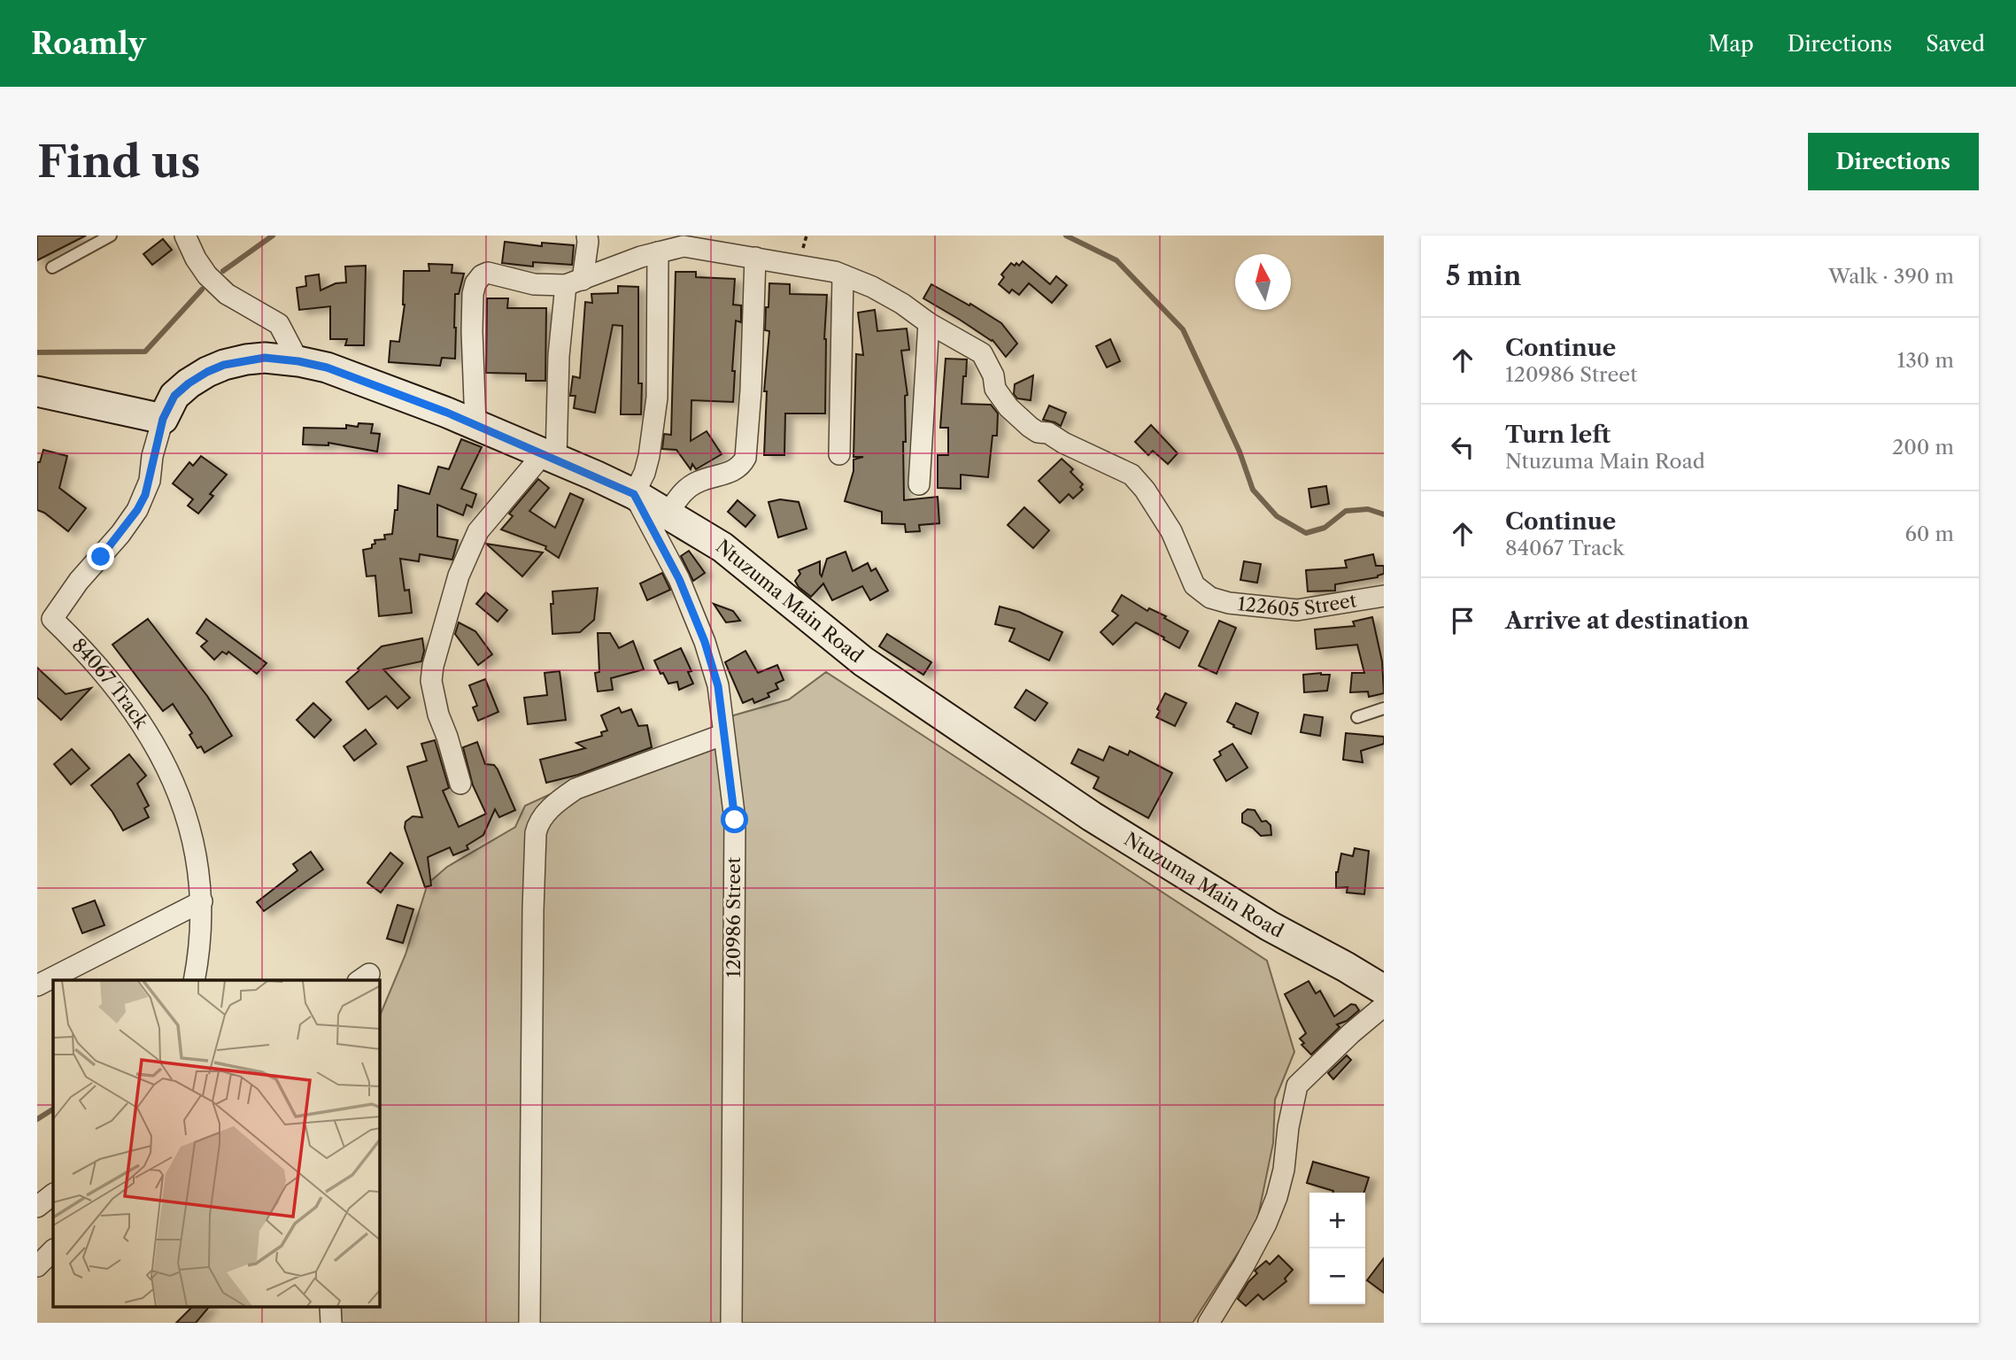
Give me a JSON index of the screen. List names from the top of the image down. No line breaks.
{"streets":{"main road":["Ntuzuma Main Road"],"street":["122605 Street","84067 Track","120986 Street"]},"crossings":[["Ntuzuma Main Road","84067 Track"],["Ntuzuma Main Road","120986 Street"]],"north":"top","page":{"header":"Roamly","nav":["Map","Directions","Saved"],"buttons":"Directions","title":"Find us","heading":["5 min","Walk · 390 m"],"list":[["Continue","120986 Street","130 m"],["Turn left","Ntuzuma Main Road","200 m"],["Continue","84067 Track","60 m"],"Arrive at destination"],"map_buttons":["+","−"]}}
